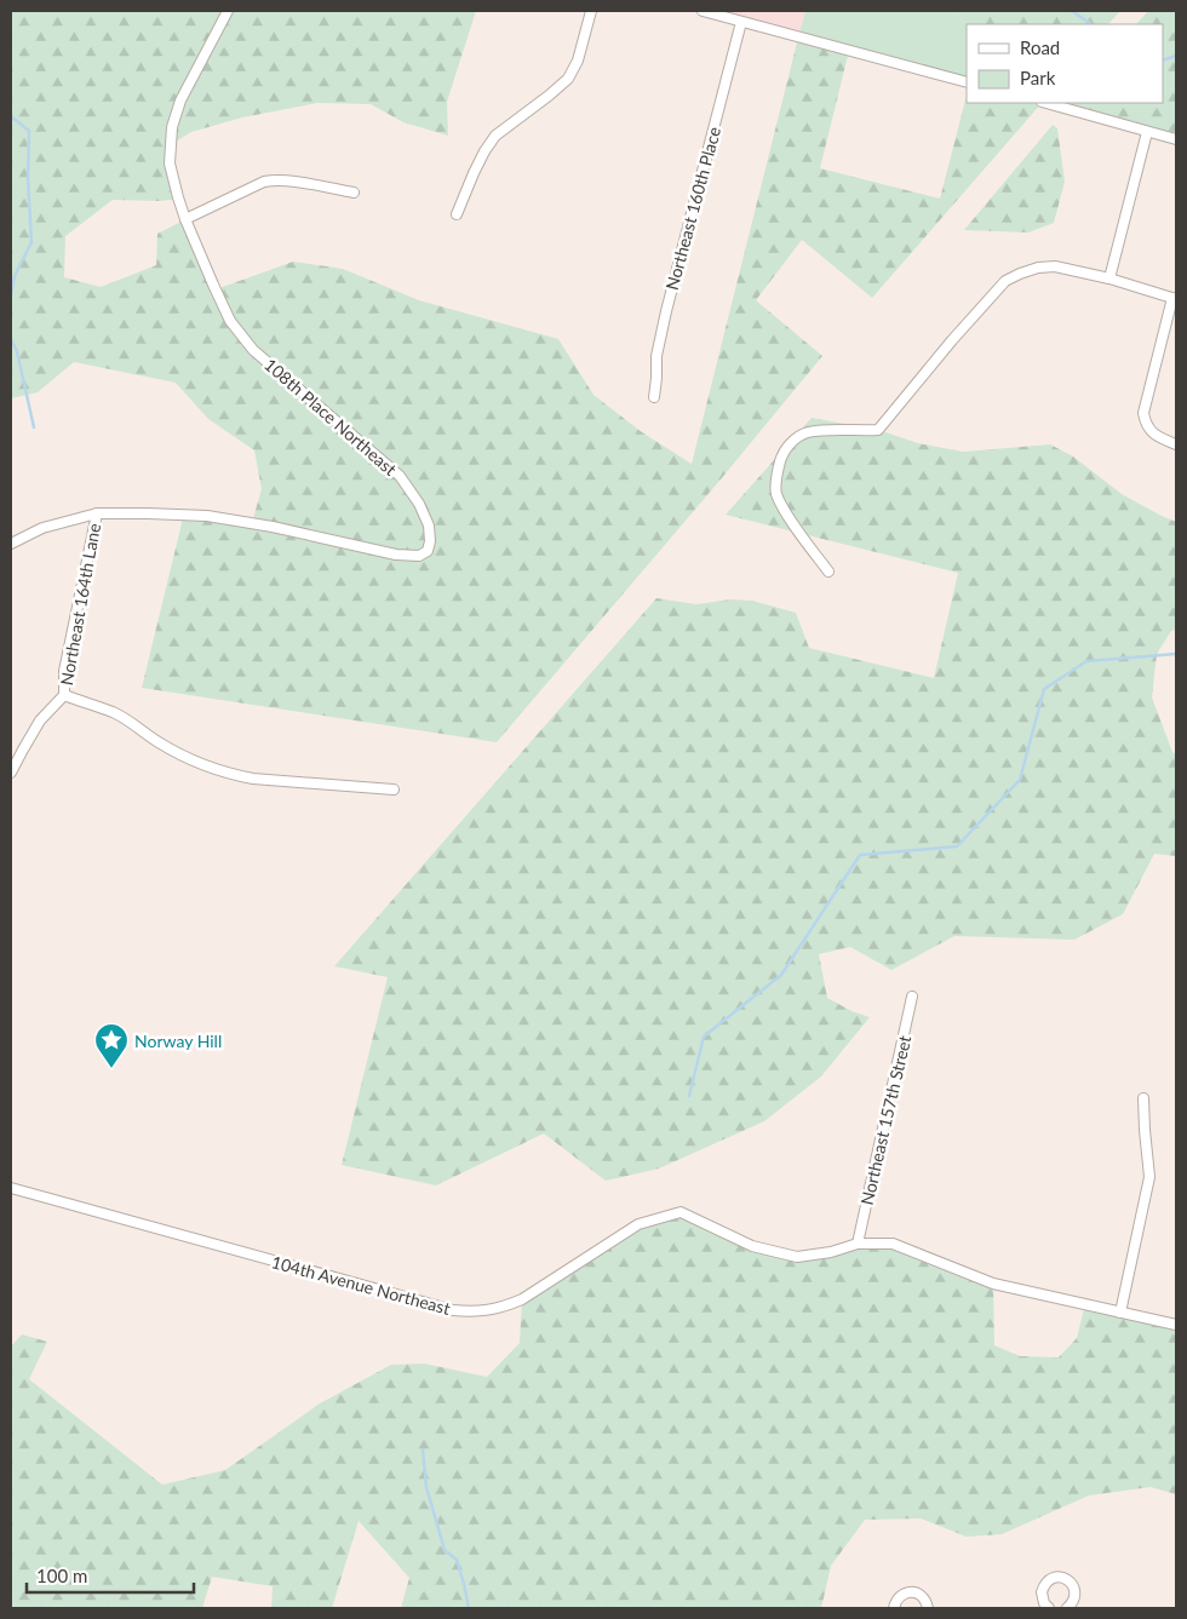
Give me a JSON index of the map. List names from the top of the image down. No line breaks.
{"streets":{"street":["Northeast 160th Place","108th Place Northeast","Northeast 164th Lane","Northeast 157th Street","104th Avenue Northeast"]},"crossings":[["108th Place Northeast","Northeast 164th Lane"],["Northeast 157th Street","104th Avenue Northeast"]],"places":{"place":["Norway Hill"]},"legend":["Road","Park"],"scale_bar":"100 m"}
